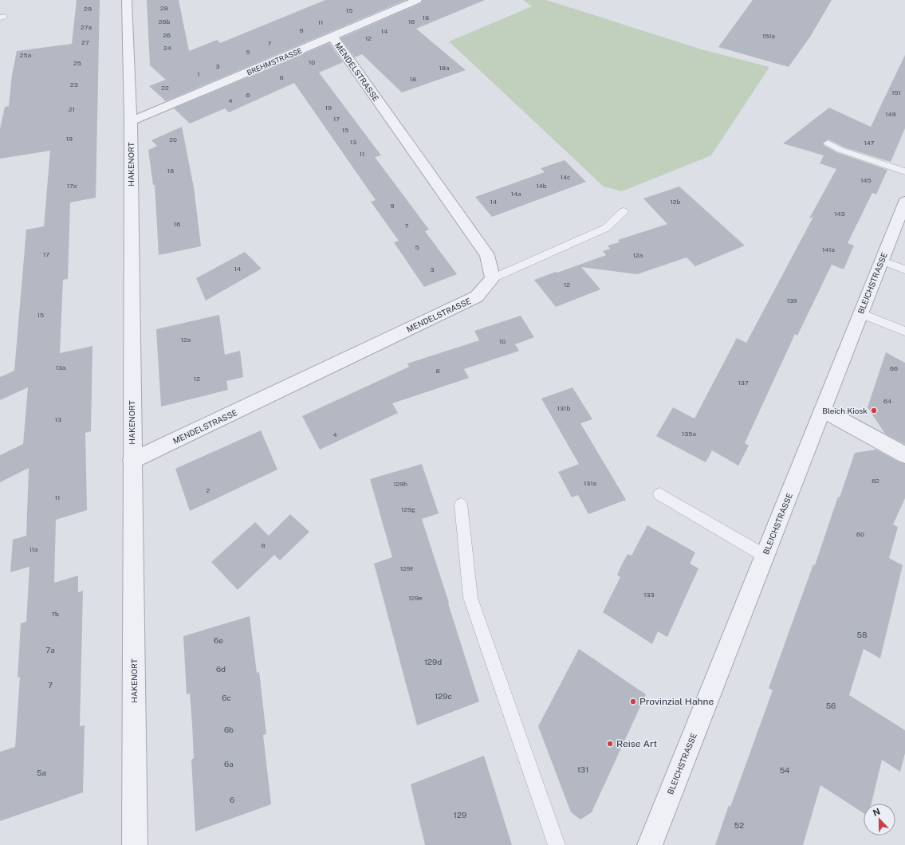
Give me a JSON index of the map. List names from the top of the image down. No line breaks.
{"streets":{"street":["BREHMSTRASSE","MENDELSTRASSE","HAKENORT","BLEICHSTRASSE"]},"crossings":[["BREHMSTRASSE","MENDELSTRASSE"],["BREHMSTRASSE","HAKENORT"],["MENDELSTRASSE","HAKENORT"]],"places":["Bleich Kiosk","Provinzial Hahne","Reise Art"],"house_numbers":["28","29","15","18","26b","16","11","27a","9","14","26","151a","12","27","7","24","5","25a","10","25","3","18a","1","8","18","23","22","151","6","4","19","21","149","17","15","19","20","13","147","11","18","14c","145","17a","14b","14a","14","12b","9","143","16","7","5","141a","17","12a","14","3","12","139","15","12a","10","13a","66","8","12","137","64","131b","13","135a","4","62","131a","129h","2","11","129g","60","8","11a","129f","133","129e","7b","58","6e","7a","129d","6d","7","129c","6c","56","6b","6a","131","54","5a","6","129","52"],"north":"top"}
